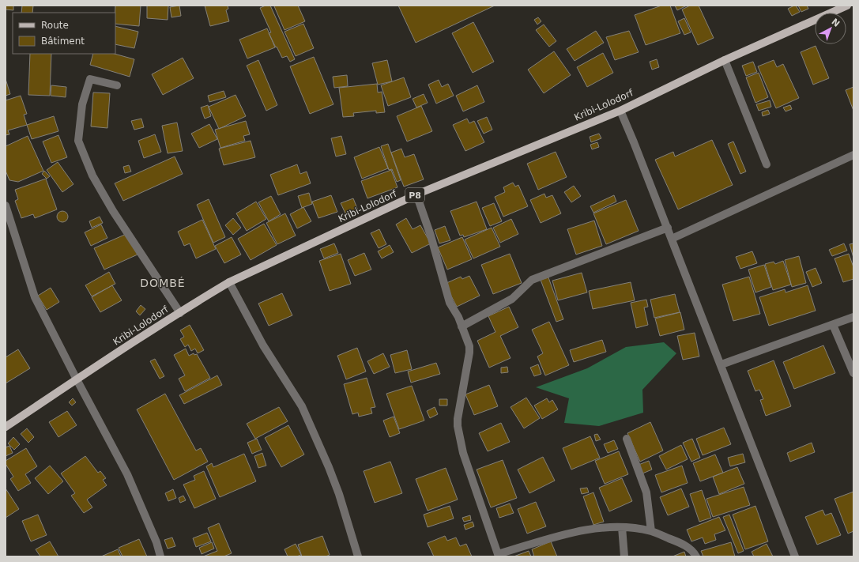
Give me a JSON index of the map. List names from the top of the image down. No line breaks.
{"streets":{"main road":["Kribi-Lolodorf","P8"]},"districts":["DOMBÉ"],"legend":["Route","Bâtiment"],"north":"top right"}
